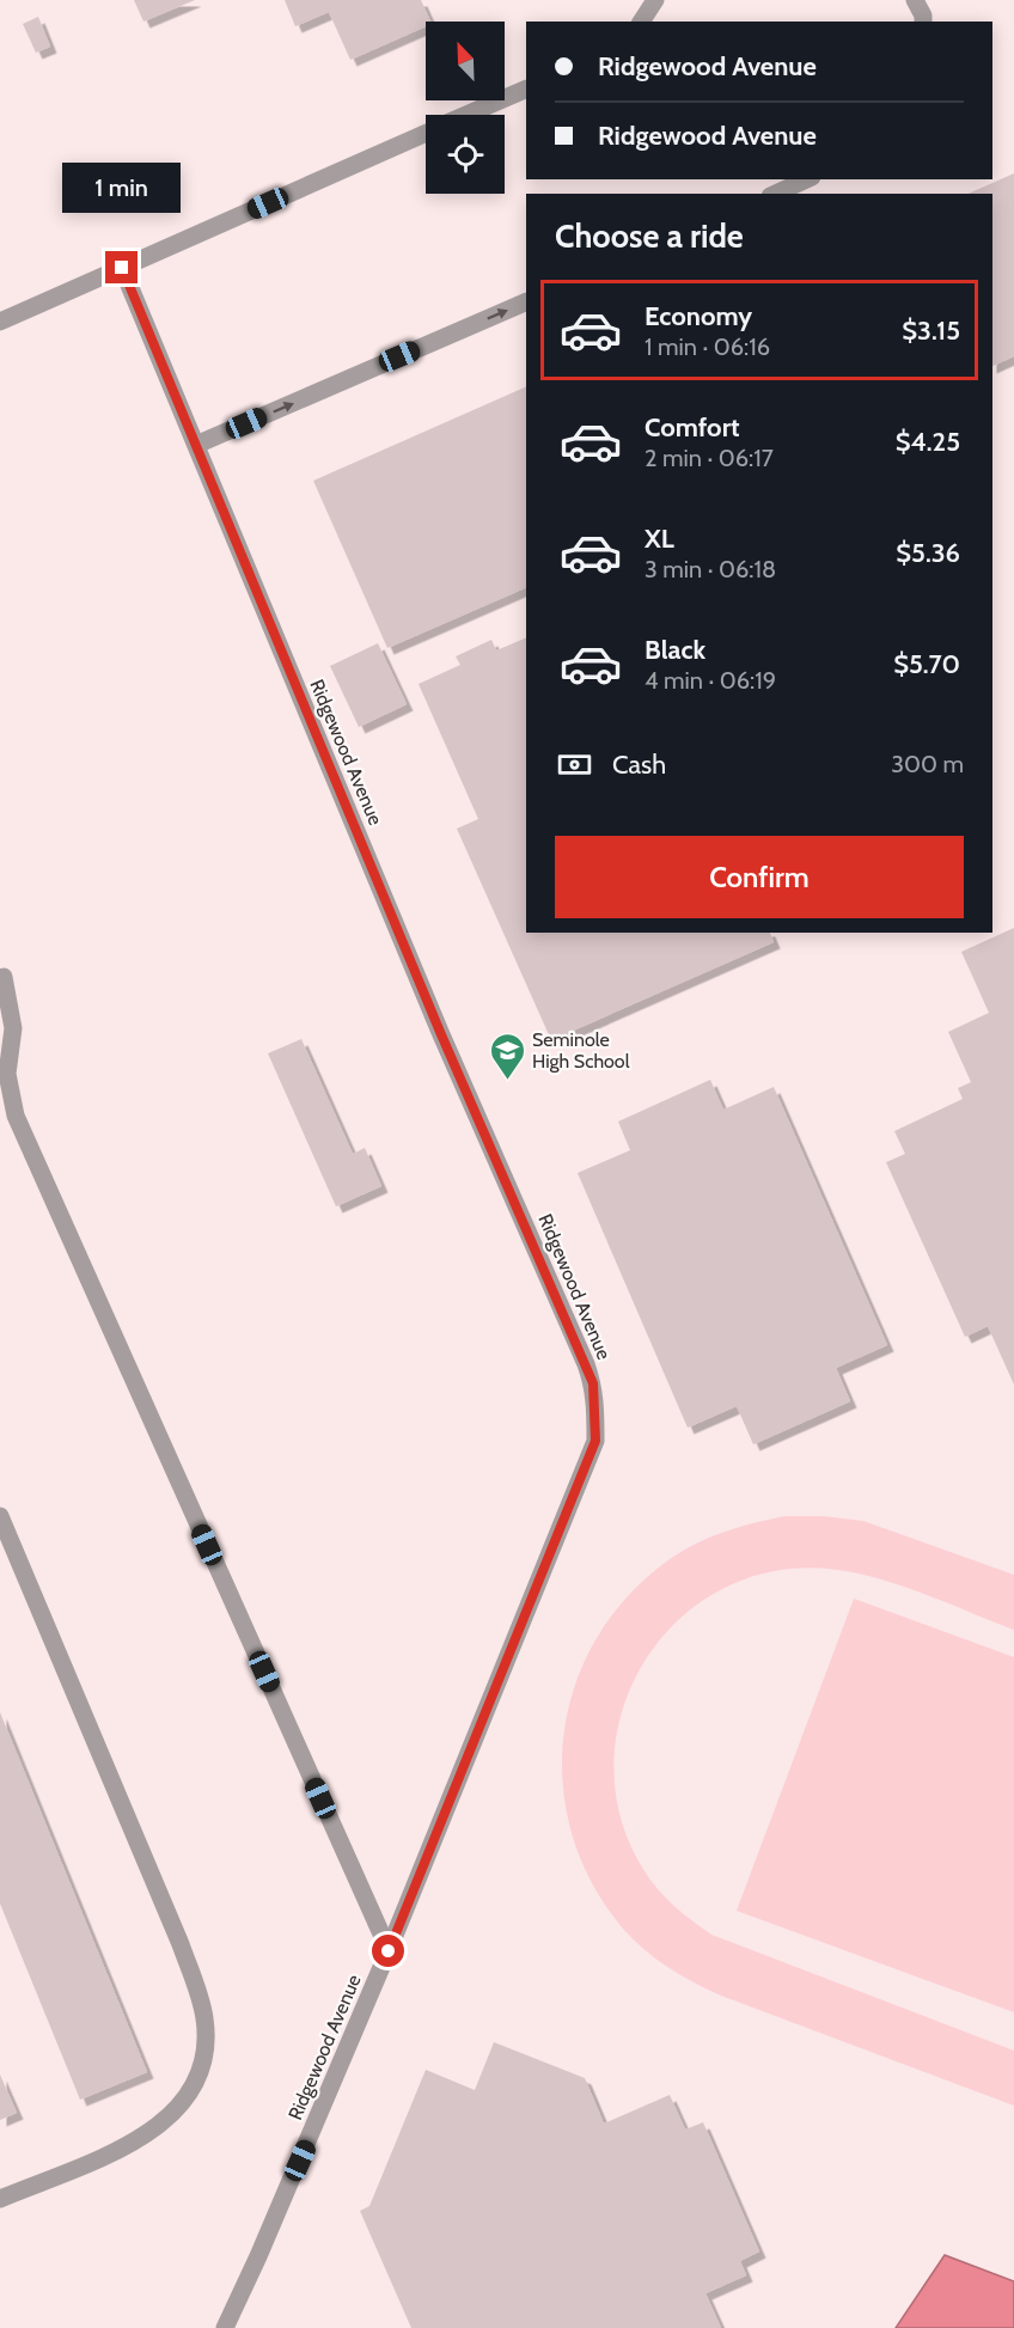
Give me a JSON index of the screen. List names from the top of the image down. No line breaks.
{"streets":{"street":["Ridgewood Avenue"]},"places":{"school or university":["Seminole High School"]},"north":"top left","page":{"banner":["Ridgewood Avenue","Ridgewood Avenue"],"bubble":"1 min","heading":"Choose a ride","list":[{"name":"Economy","note":"1 min · 06:16","value":"$3.15"},{"name":"Comfort","note":"2 min · 06:17","value":"$4.25"},{"name":"XL","note":"3 min · 06:18","value":"$5.36"},{"name":"Black","note":"4 min · 06:19","value":"$5.70"}],"pay":["Cash","300 m"],"buttons":"Confirm"}}
